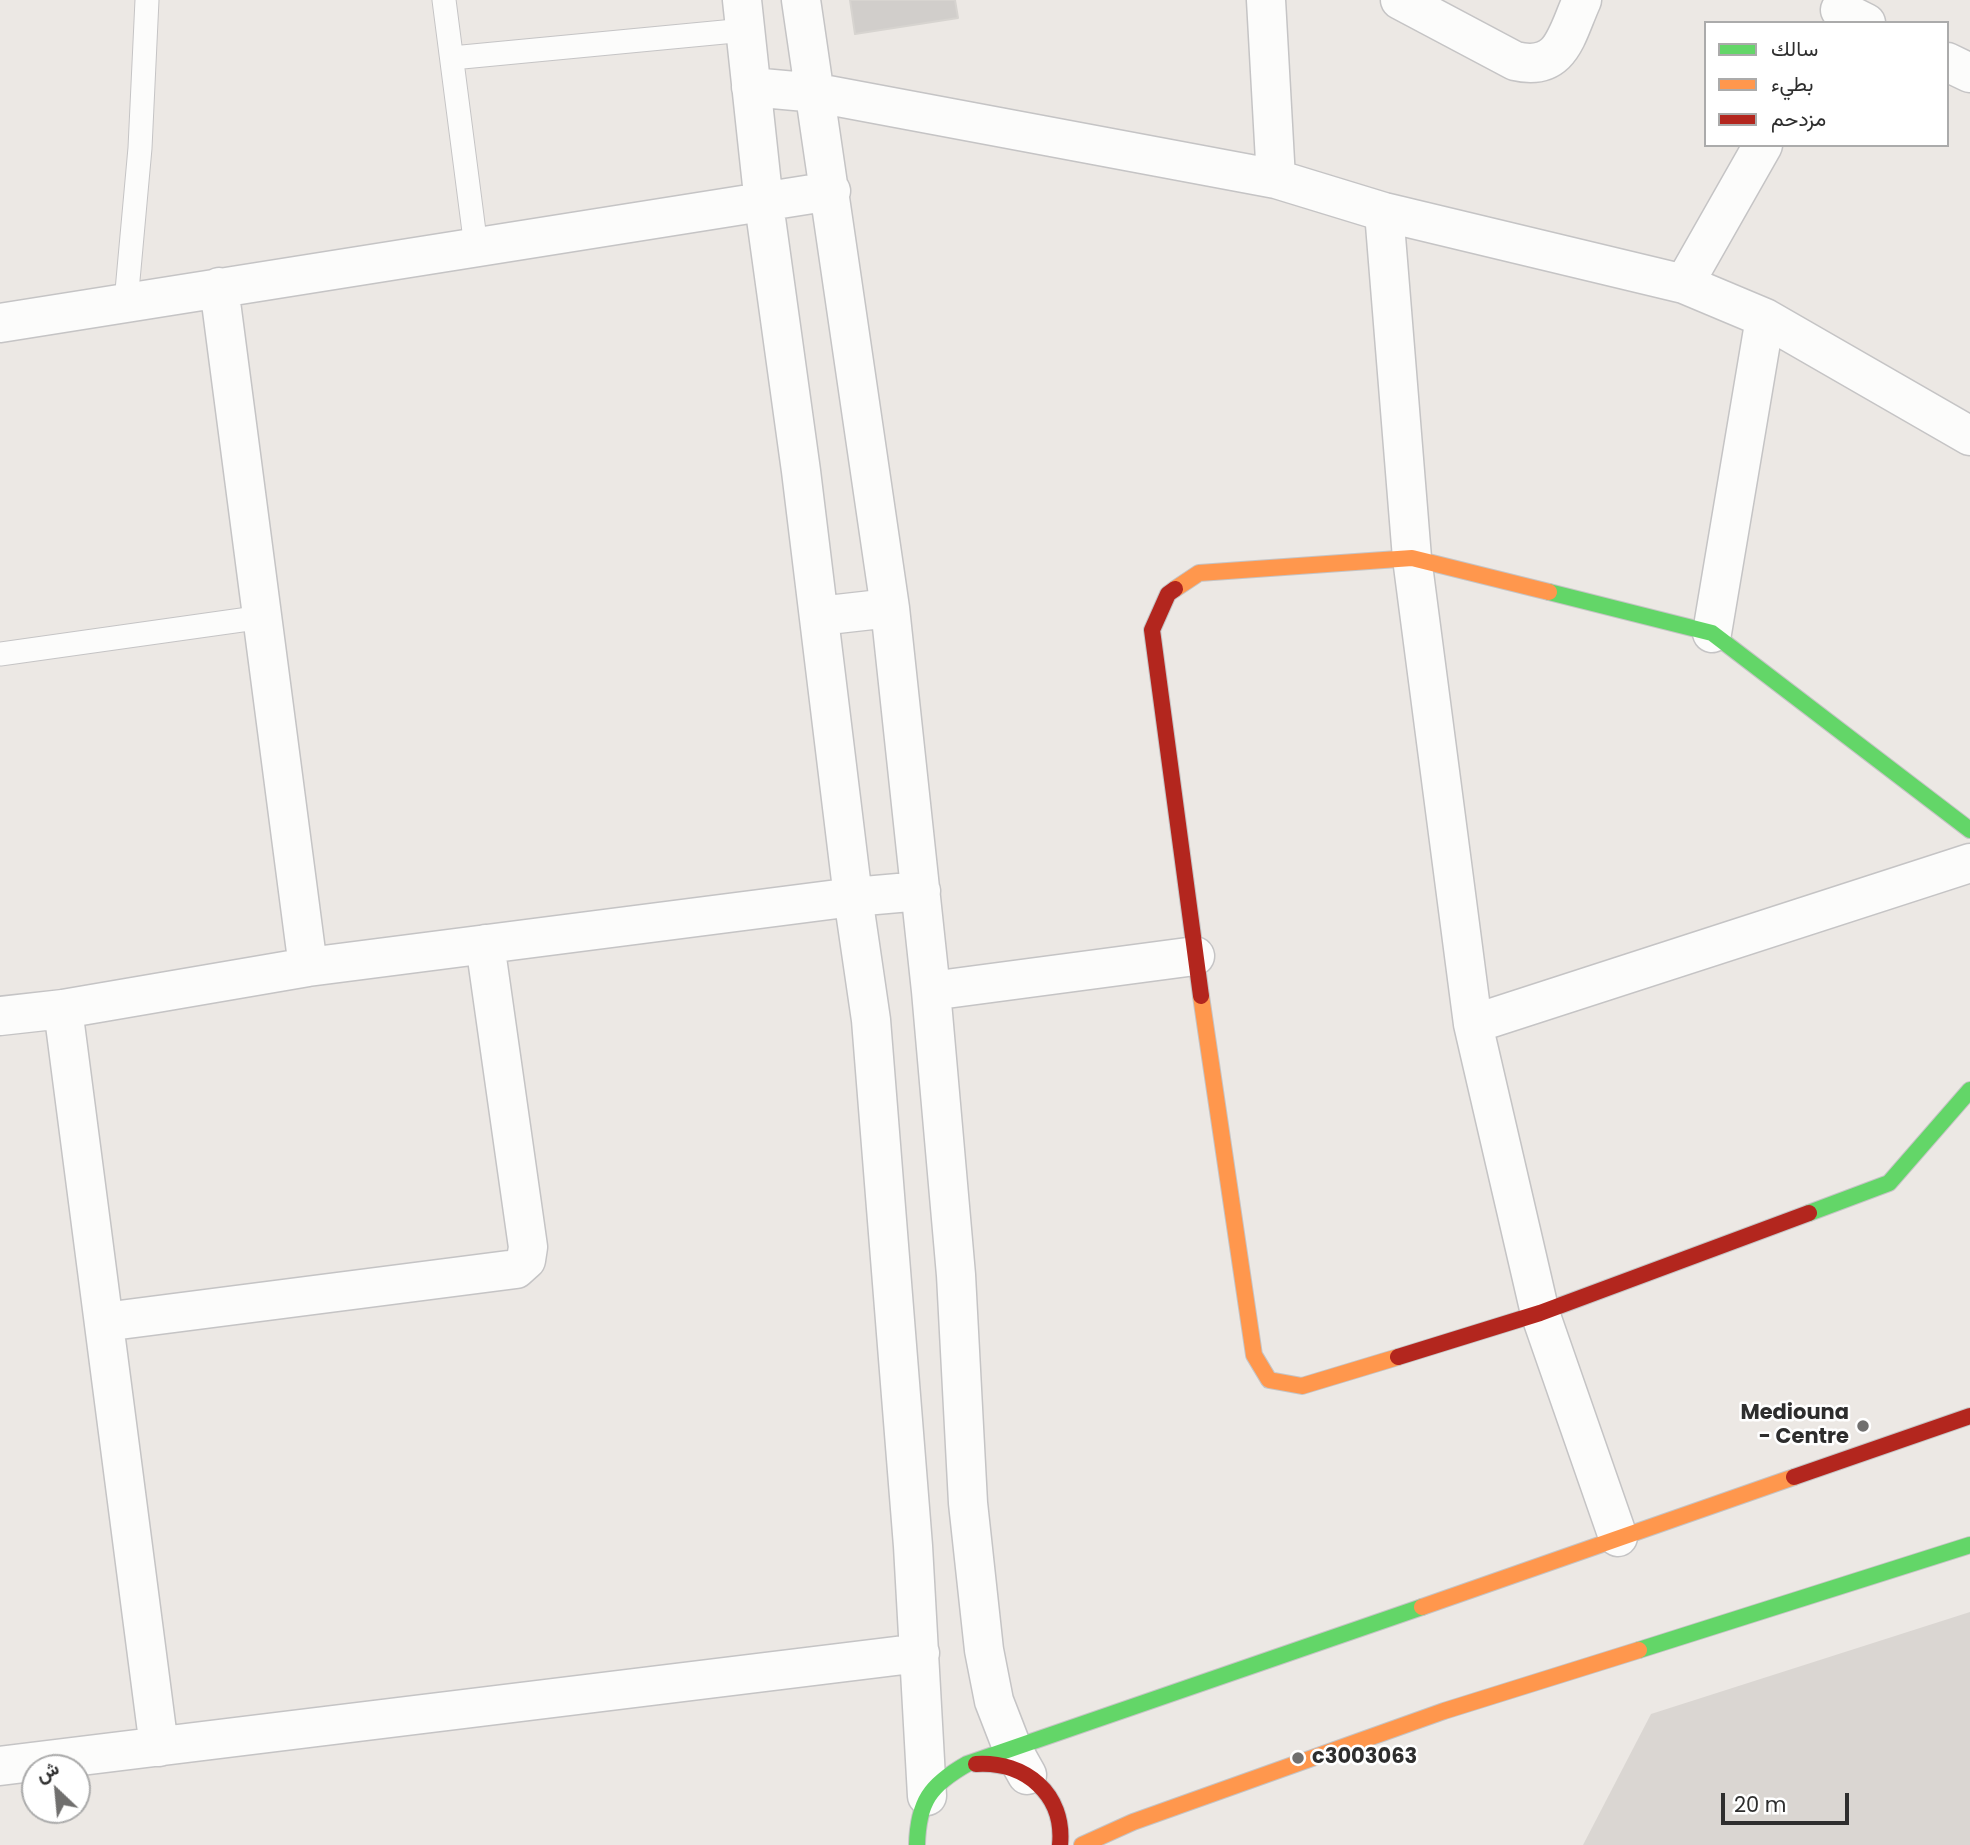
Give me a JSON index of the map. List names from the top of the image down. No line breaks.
{"places":["Mediouna - Centre","c3003063"],"legend":["سالك","بطيء","مزدحم"],"scale_bar":"20 m","north":"top left"}
